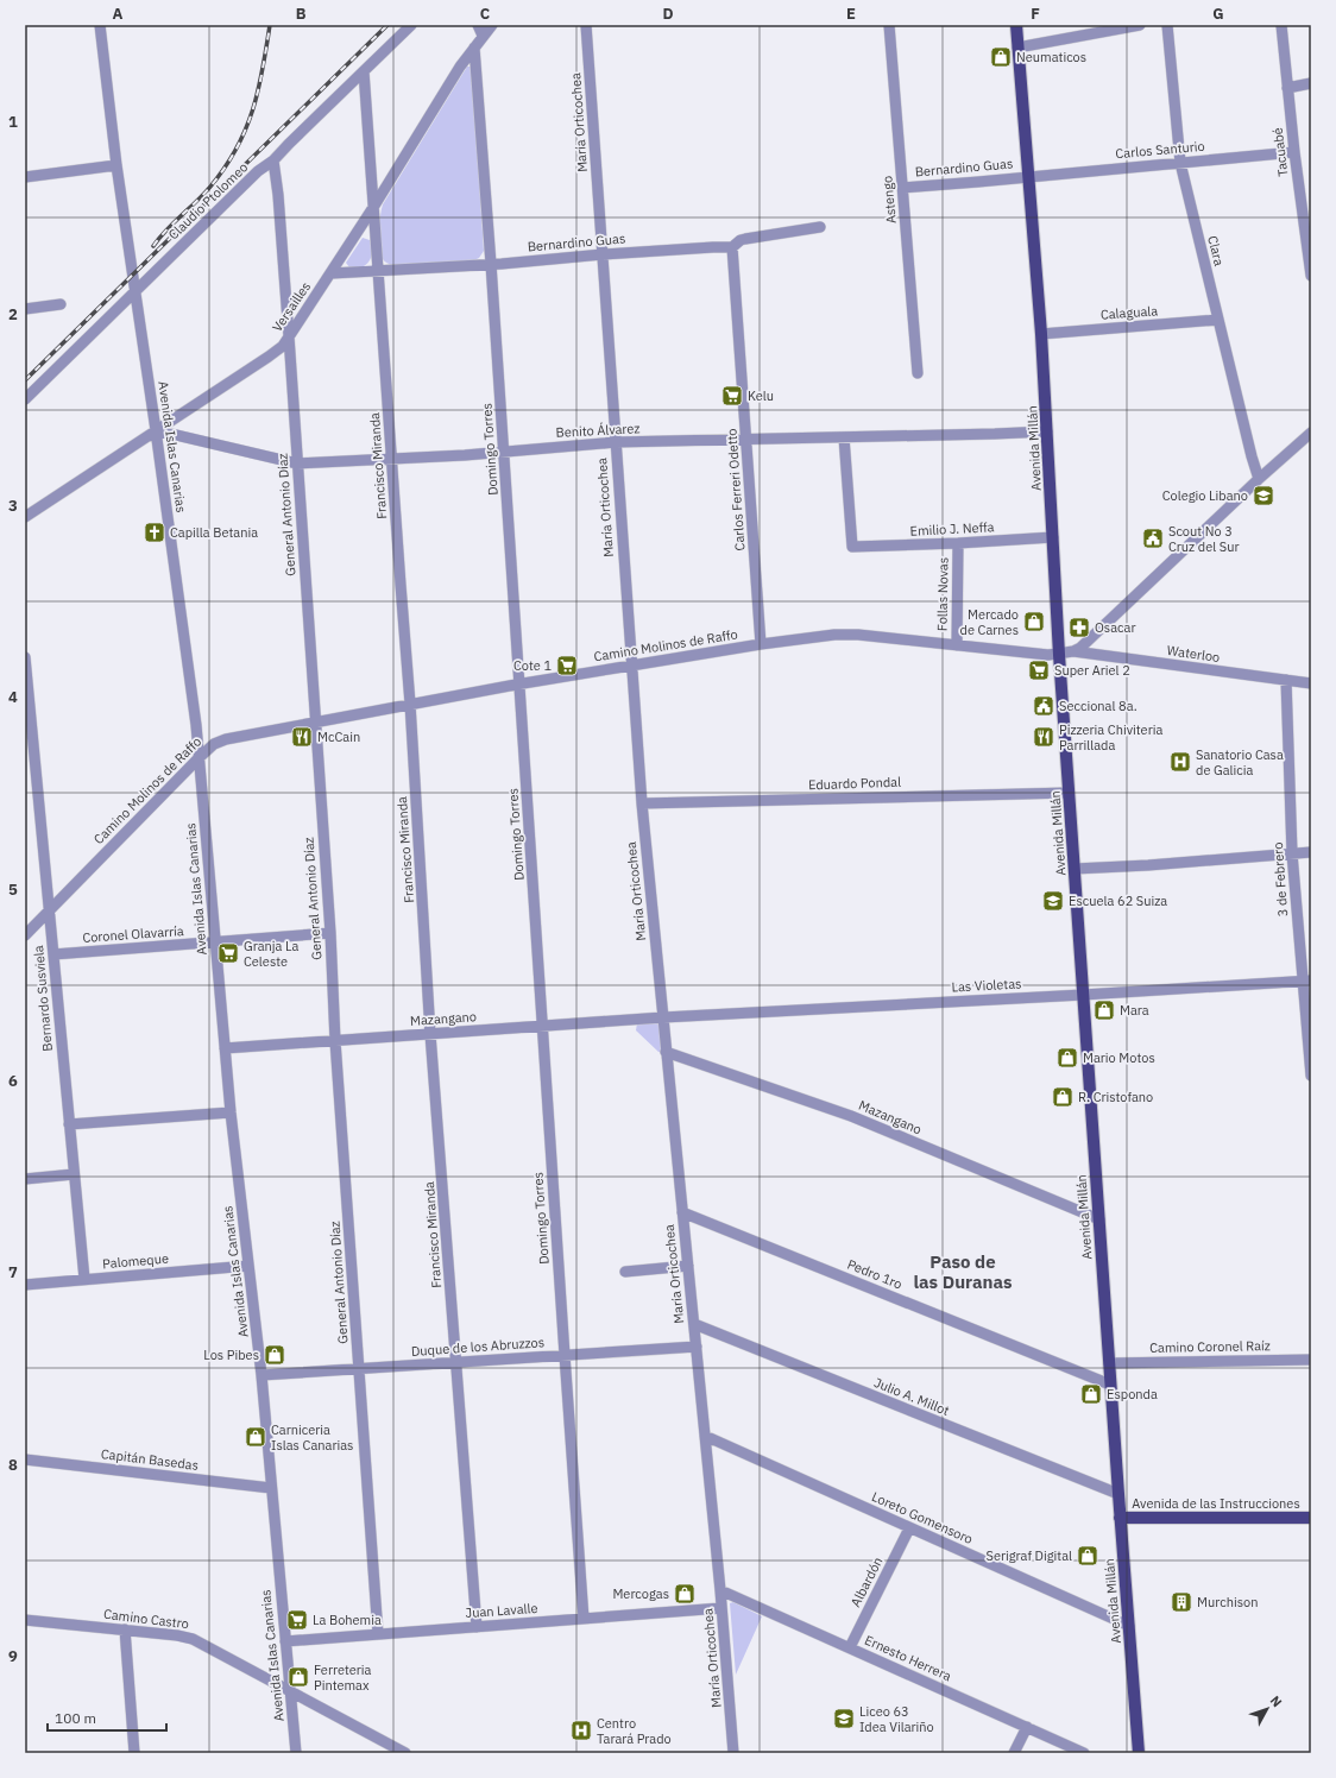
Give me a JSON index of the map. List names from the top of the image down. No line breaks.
{"streets":{"main road":["Avenida Millán","Avenida de las Instrucciones"],"street":["María Orticochea","Carlos Santurio","Tacuabé","Bernardino Guas","Astengo","Claudio Ptolomeo","Clara","Versailles","Calaguala","Benito Álvarez","Avenida Islas Canarias","Domingo Torres","Francisco Miranda","Carlos Ferreri Odetto","General Antonio Díaz","Emilio J. Neffa","Follas Novas","Camino Molinos de Raffo","Waterloo","Eduardo Pondal","3 de Febrero","Coronel Olavarría","Las Violetas","Bernardo Susviela","Mazangano","Palomeque","Pedro 1ro","Duque de los Abruzzos","Camino Coronel Raíz","Julio A. Millot","Capitán Basedas","Loreto Gomensoro","Albardón","Juan Lavalle","Camino Castro","Ernesto Herrera"]},"crossings":[["María Orticochea","Bernardino Guas"],["María Orticochea","Benito Álvarez"],["María Orticochea","Camino Molinos de Raffo"],["María Orticochea","Eduardo Pondal"],["María Orticochea","Las Violetas"],["María Orticochea","Mazangano"],["María Orticochea","Pedro 1ro"],["María Orticochea","Duque de los Abruzzos"],["María Orticochea","Julio A. Millot"],["María Orticochea","Loreto Gomensoro"],["María Orticochea","Juan Lavalle"],["María Orticochea","Ernesto Herrera"],["Carlos Santurio","Tacuabé"],["Carlos Santurio","Bernardino Guas"],["Carlos Santurio","Clara"],["Carlos Santurio","Avenida Millán"],["Bernardino Guas","Astengo"],["Bernardino Guas","Versailles"],["Bernardino Guas","Avenida Millán"],["Bernardino Guas","Domingo Torres"],["Bernardino Guas","Francisco Miranda"],["Bernardino Guas","Carlos Ferreri Odetto"],["Claudio Ptolomeo","Avenida Islas Canarias"],["Claudio Ptolomeo","Francisco Miranda"],["Claudio Ptolomeo","General Antonio Díaz"],["Clara","Calaguala"],["Clara","Camino Molinos de Raffo"],["Versailles","Benito Álvarez"],["Versailles","Avenida Islas Canarias"],["Versailles","Domingo Torres"],["Versailles","Francisco Miranda"],["Versailles","General Antonio Díaz"],["Calaguala","Avenida Millán"],["Benito Álvarez","Avenida Islas Canarias"],["Benito Álvarez","Avenida Millán"],["Benito Álvarez","Domingo Torres"],["Benito Álvarez","Francisco Miranda"],["Benito Álvarez","Carlos Ferreri Odetto"],["Benito Álvarez","General Antonio Díaz"],["Benito Álvarez","Emilio J. Neffa"],["Avenida Islas Canarias","Camino Molinos de Raffo"],["Avenida Islas Canarias","Coronel Olavarría"],["Avenida Islas Canarias","Mazangano"],["Avenida Islas Canarias","Palomeque"],["Avenida Islas Canarias","Duque de los Abruzzos"],["Avenida Islas Canarias","Capitán Basedas"],["Avenida Islas Canarias","Juan Lavalle"],["Avenida Islas Canarias","Camino Castro"],["Avenida Millán","Emilio J. Neffa"],["Avenida Millán","Camino Molinos de Raffo"],["Avenida Millán","Eduardo Pondal"],["Avenida Millán","Las Violetas"],["Avenida Millán","Mazangano"],["Avenida Millán","Pedro 1ro"],["Avenida Millán","Camino Coronel Raíz"],["Avenida Millán","Julio A. Millot"],["Avenida Millán","Avenida de las Instrucciones"],["Avenida Millán","Loreto Gomensoro"],["Domingo Torres","Camino Molinos de Raffo"],["Domingo Torres","Mazangano"],["Domingo Torres","Duque de los Abruzzos"],["Domingo Torres","Juan Lavalle"],["Francisco Miranda","Camino Molinos de Raffo"],["Francisco Miranda","Mazangano"],["Francisco Miranda","Duque de los Abruzzos"],["Francisco Miranda","Juan Lavalle"],["Carlos Ferreri Odetto","Camino Molinos de Raffo"],["General Antonio Díaz","Camino Molinos de Raffo"],["General Antonio Díaz","Coronel Olavarría"],["General Antonio Díaz","Mazangano"],["General Antonio Díaz","Duque de los Abruzzos"],["General Antonio Díaz","Juan Lavalle"],["Emilio J. Neffa","Follas Novas"],["Follas Novas","Camino Molinos de Raffo"],["Camino Molinos de Raffo","Waterloo"],["Camino Molinos de Raffo","Bernardo Susviela"],["Waterloo","3 de Febrero"],["3 de Febrero","Las Violetas"],["Coronel Olavarría","Bernardo Susviela"],["Las Violetas","Mazangano"],["Bernardo Susviela","Palomeque"],["Loreto Gomensoro","Albardón"],["Albardón","Ernesto Herrera"]],"districts":["Paso de las Duranas"],"places":{"shop":["Neumaticos","Mercado de Carnes","Mara","Mario Motos","R. Cristofano","Los Pibes","Esponda","Carniceria Islas Canarias","Serigraf Digital","Mercogas","Ferreteria Pintemax"],"supermarket":["Kelu","Cote 1","Super Ariel 2","Granja La Celeste","La Bohemia"],"school or university":["Colegio Libano","Escuela 62 Suiza","Liceo 63 Idea Vilariño"],"church":["Capilla Betania"],"public building":["Scout No 3 Cruz del Sur","Seccional 8a."],"pharmacy":["Osacar"],"restaurant":["McCain","Pizzeria Chiviteria Parrillada"],"hospital":["Sanatorio Casa de Galicia","Centro Tarará Prado"],"building":["Murchison"]},"scale_bar":"100 m","north":"top right","grid":{"columns":["A","B","C","D","E","F","G"],"rows":["1","2","3","4","5","6","7","8","9"]}}
